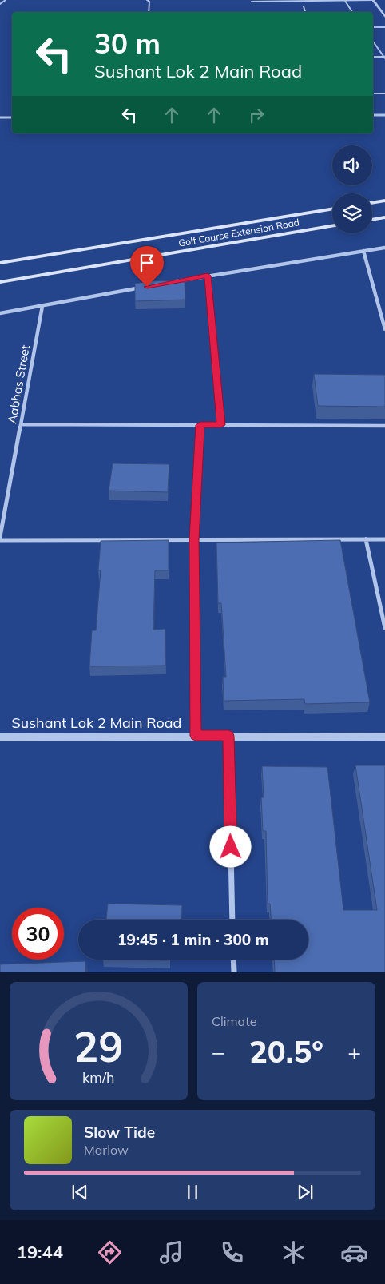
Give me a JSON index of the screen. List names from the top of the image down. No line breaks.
{"streets":{"main road":["Golf Course Extension Road"],"street":["Aabhas Street","Sushant Lok 2 Main Road"]},"page":{"turn":["30 m","Sushant Lok 2 Main Road"],"limit":"30","trip":"19:45 · 1 min · 300 m","tile":"Climate","heat":["−","20.5°","+"],"song":["Slow Tide","Marlow"],"tabs":"19:44","gauge":["29","km/h"]}}
